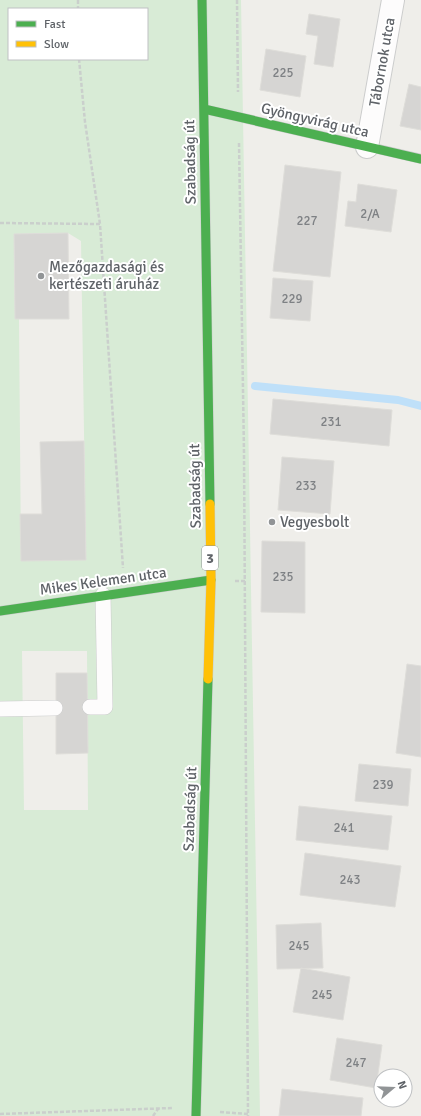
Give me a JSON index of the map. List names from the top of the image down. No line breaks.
{"streets":{"main road":["Gyöngyvirág utca","Szabadság út","3","Mikes Kelemen utca"],"street":["Tábornok utca"]},"crossings":[["Tábornok utca","Gyöngyvirág utca"],["Gyöngyvirág utca","Szabadság út"],["Szabadság út","Mikes Kelemen utca"]],"places":["Mezőgazdasági és kertészeti áruház","Vegyesbolt"],"house_numbers":["225","2/A","227","229","231","233","235","239","241","243","245","245","247"],"legend":["Fast","Slow"],"north":"right"}
